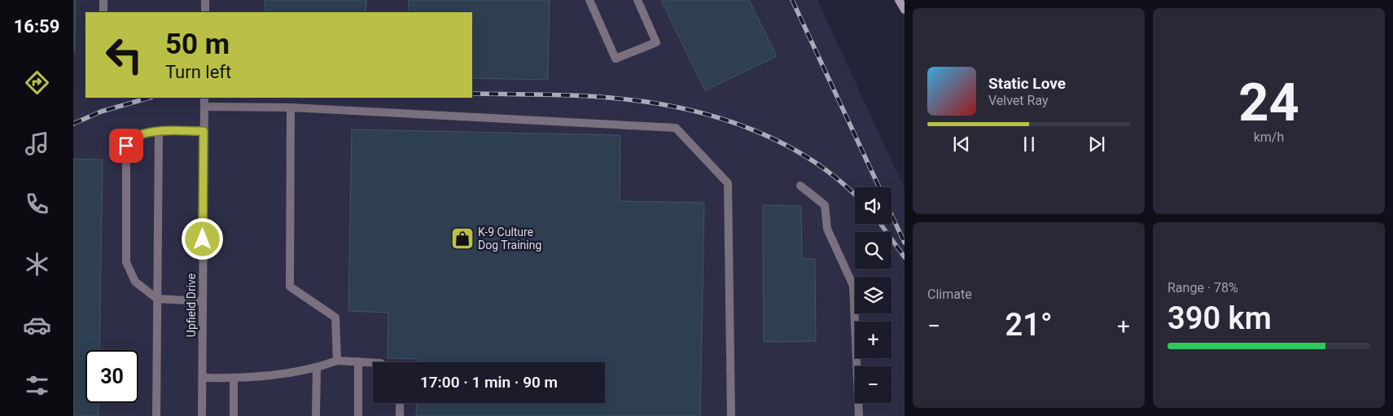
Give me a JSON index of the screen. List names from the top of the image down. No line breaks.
{"streets":{"street":["Upfield Drive"]},"places":{"shop":["K-9 Culture Dog Training"]},"page":{"tabs":"16:59","tile":[["24","km/h"],"Climate",["Range · 78%","390 km"]],"turn":["50 m","Turn left"],"song":["Static Love","Velvet Ray"],"map_buttons":["+","−"],"heat":["−","21°","+"],"limit":"30","trip":"17:00 · 1 min · 90 m"}}
